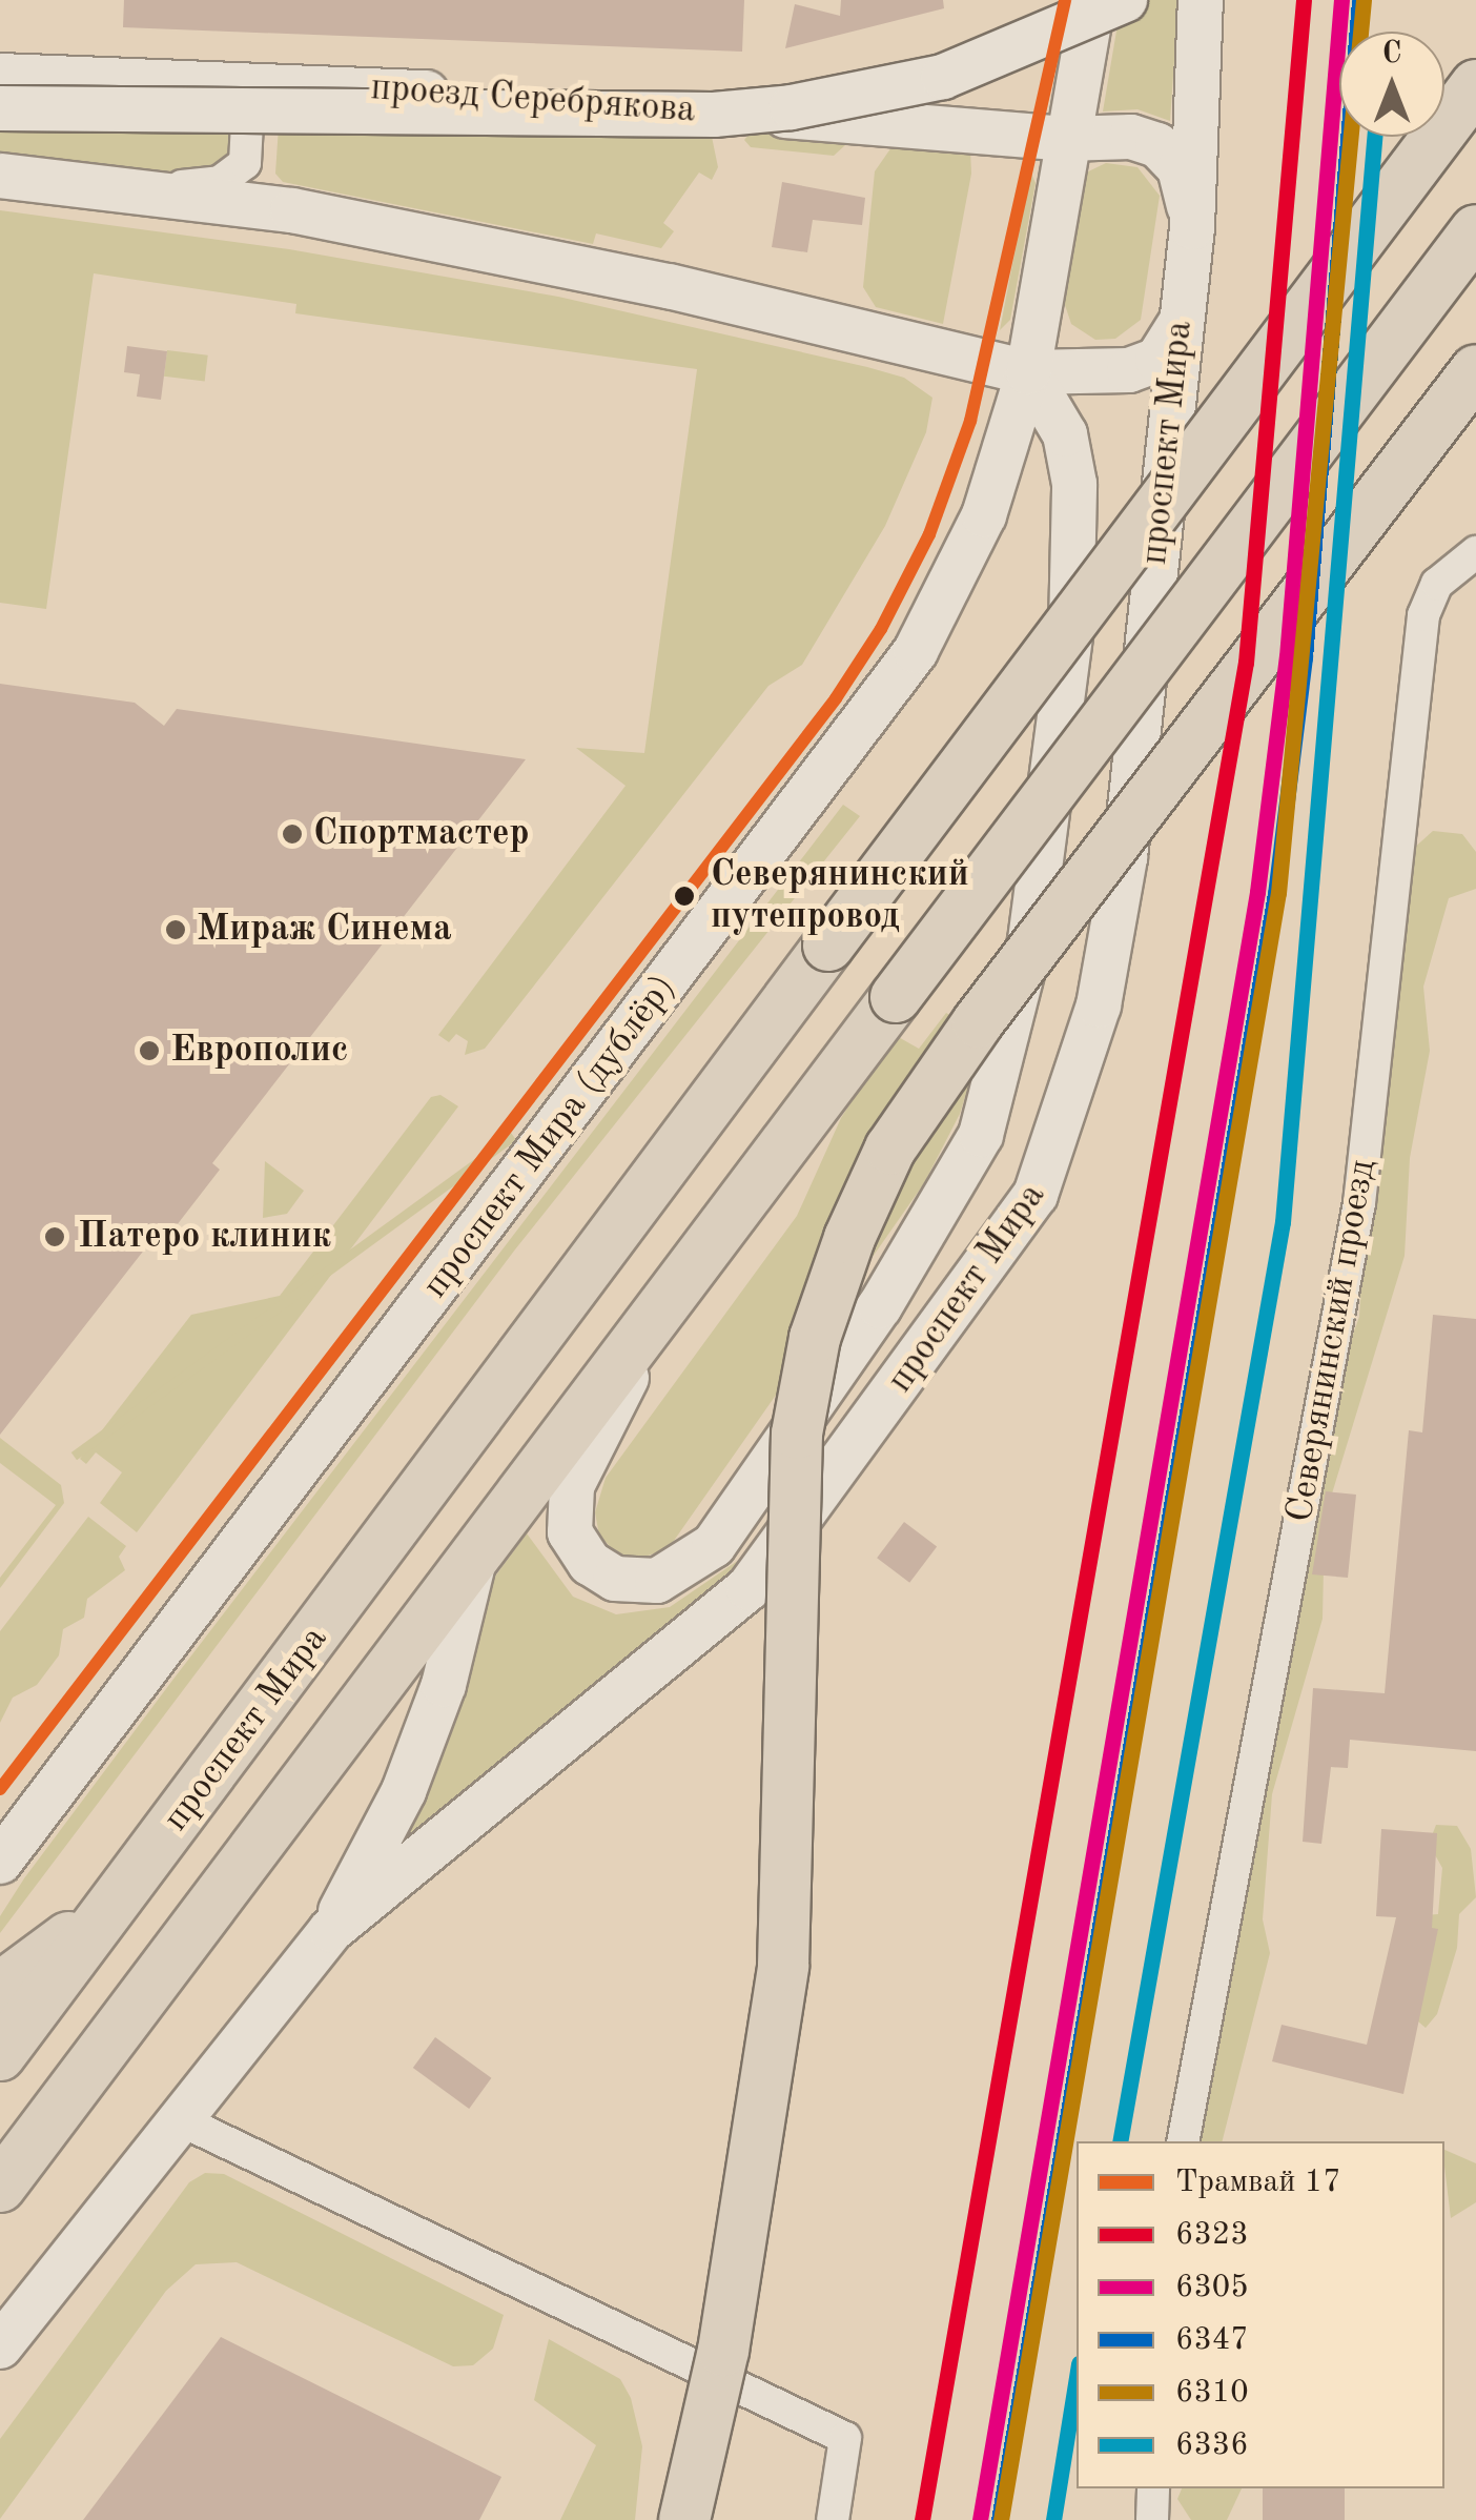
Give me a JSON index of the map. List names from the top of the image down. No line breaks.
{"streets":{"main road":["проезд Серебрякова","проспект Мира","проспект Мира (дублёр)"],"street":["Северянинский проезд"]},"crossings":[["проезд Серебрякова","проспект Мира"],["проезд Серебрякова","проспект Мира (дублёр)"]],"places":["Спортмастер","Северянинский путепровод","Мираж Синема","Европолис","Патеро клиник"],"lines":["tram line 17","transit line 6323","transit line 6305","transit line 6310","transit line 6347","transit line 6336"],"legend":["Трамвай 17","6323","6305","6347","6310","6336"],"north":"top"}
